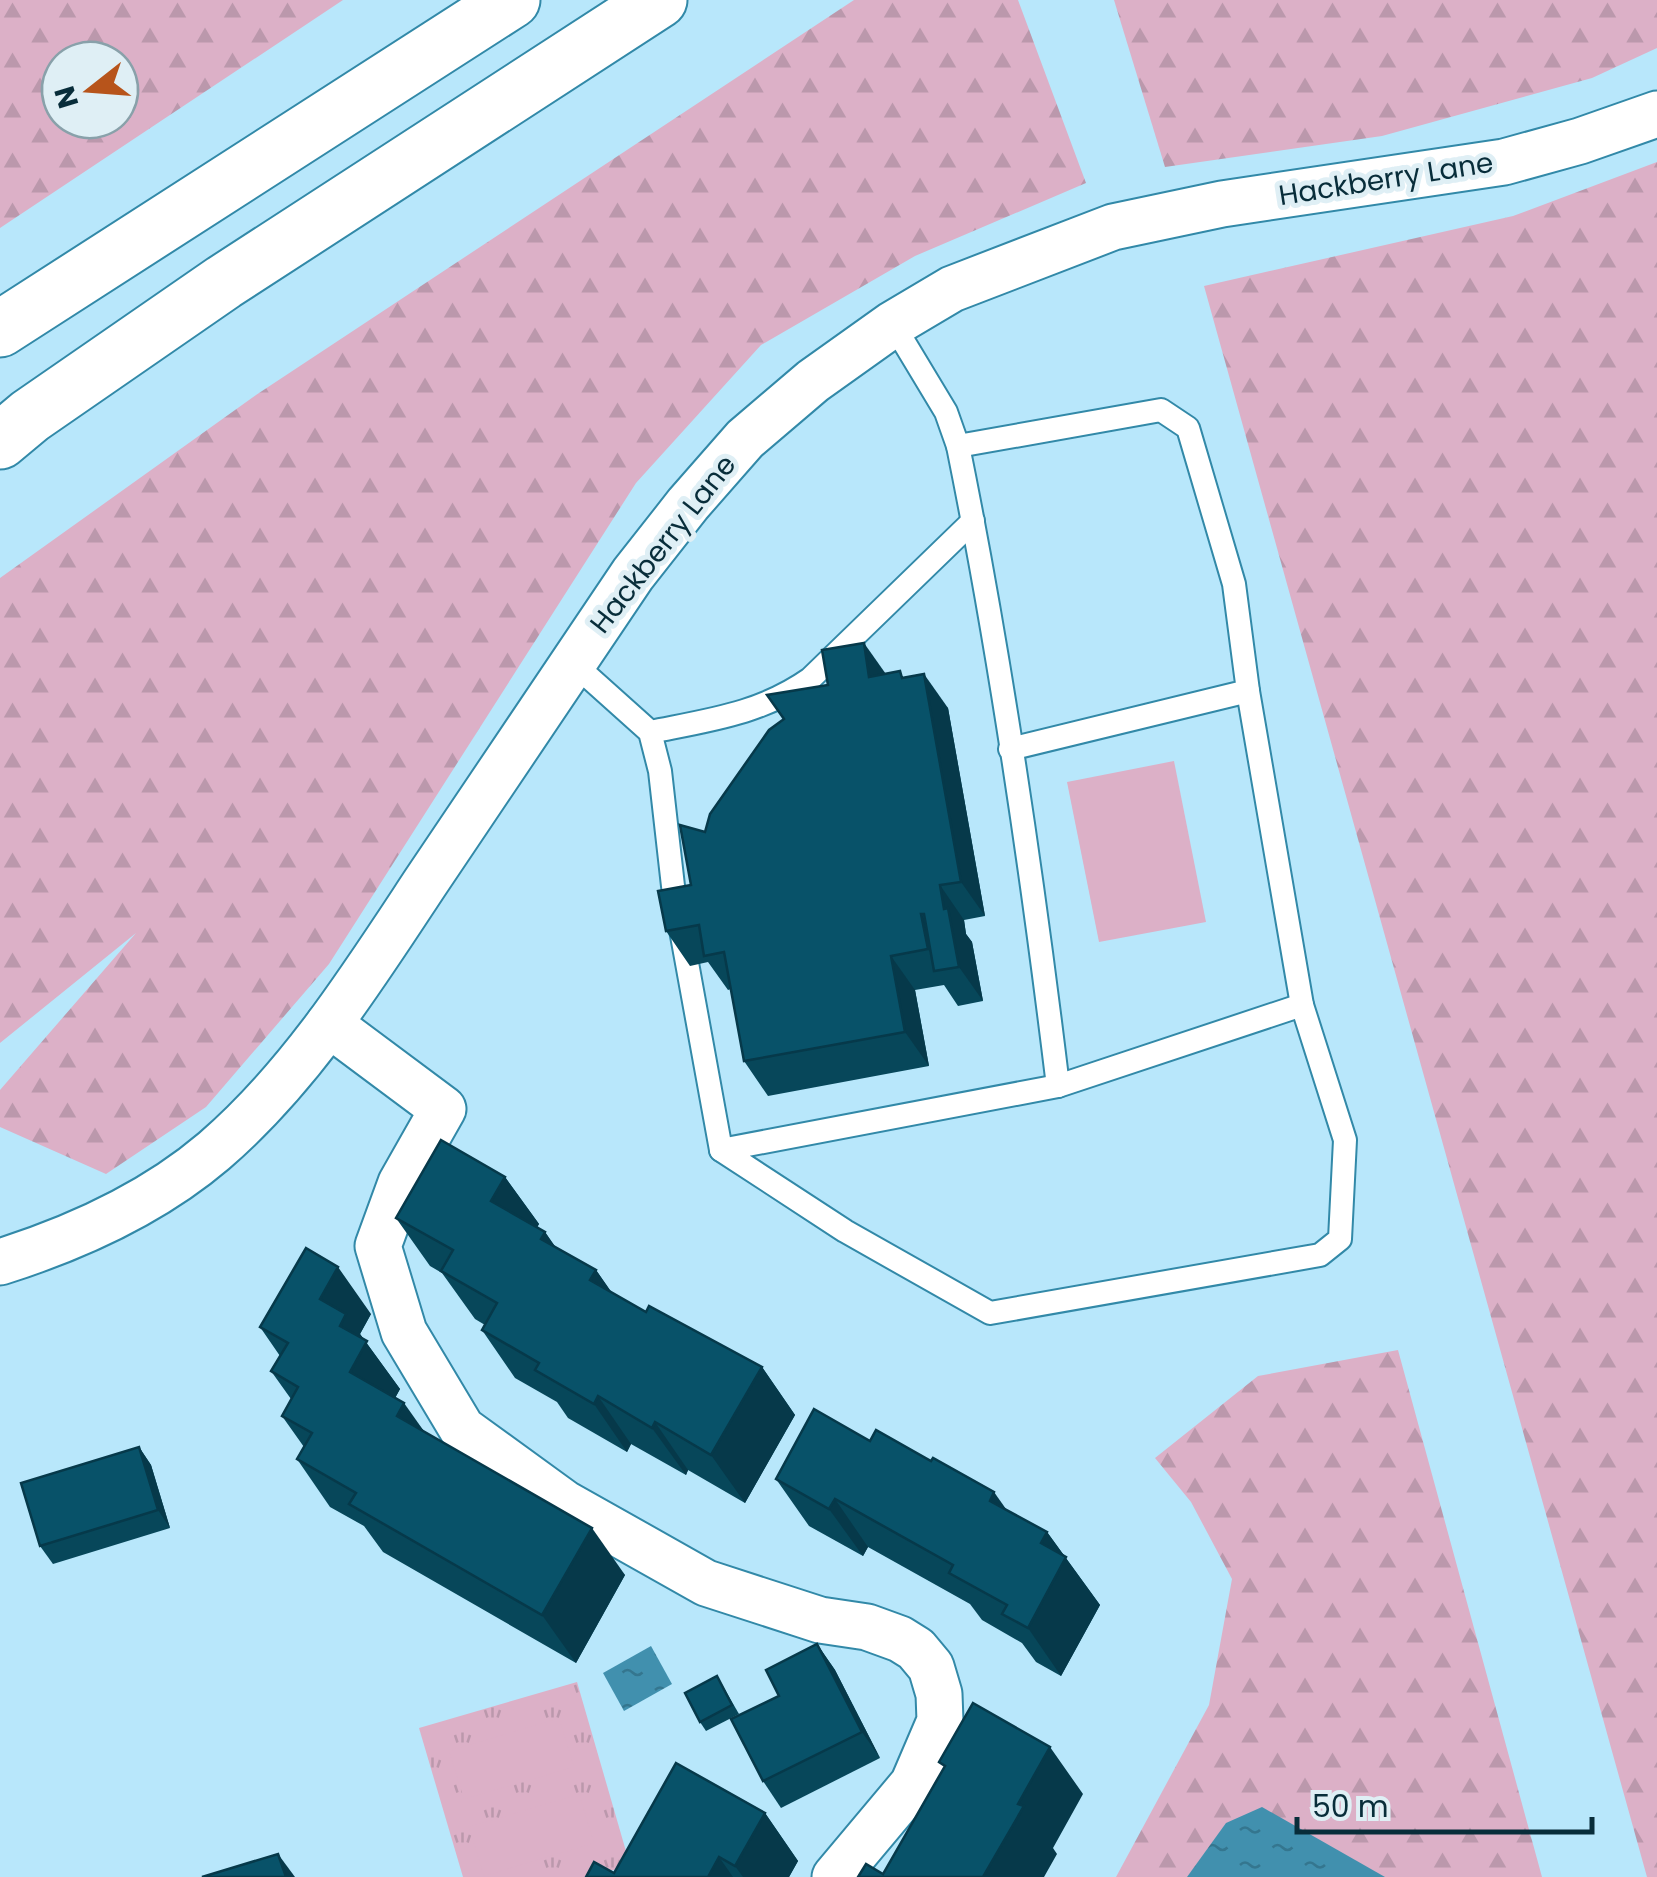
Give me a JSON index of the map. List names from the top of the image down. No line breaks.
{"streets":{"street":["Hackberry Lane"]},"scale_bar":"50 m","north":"left"}
